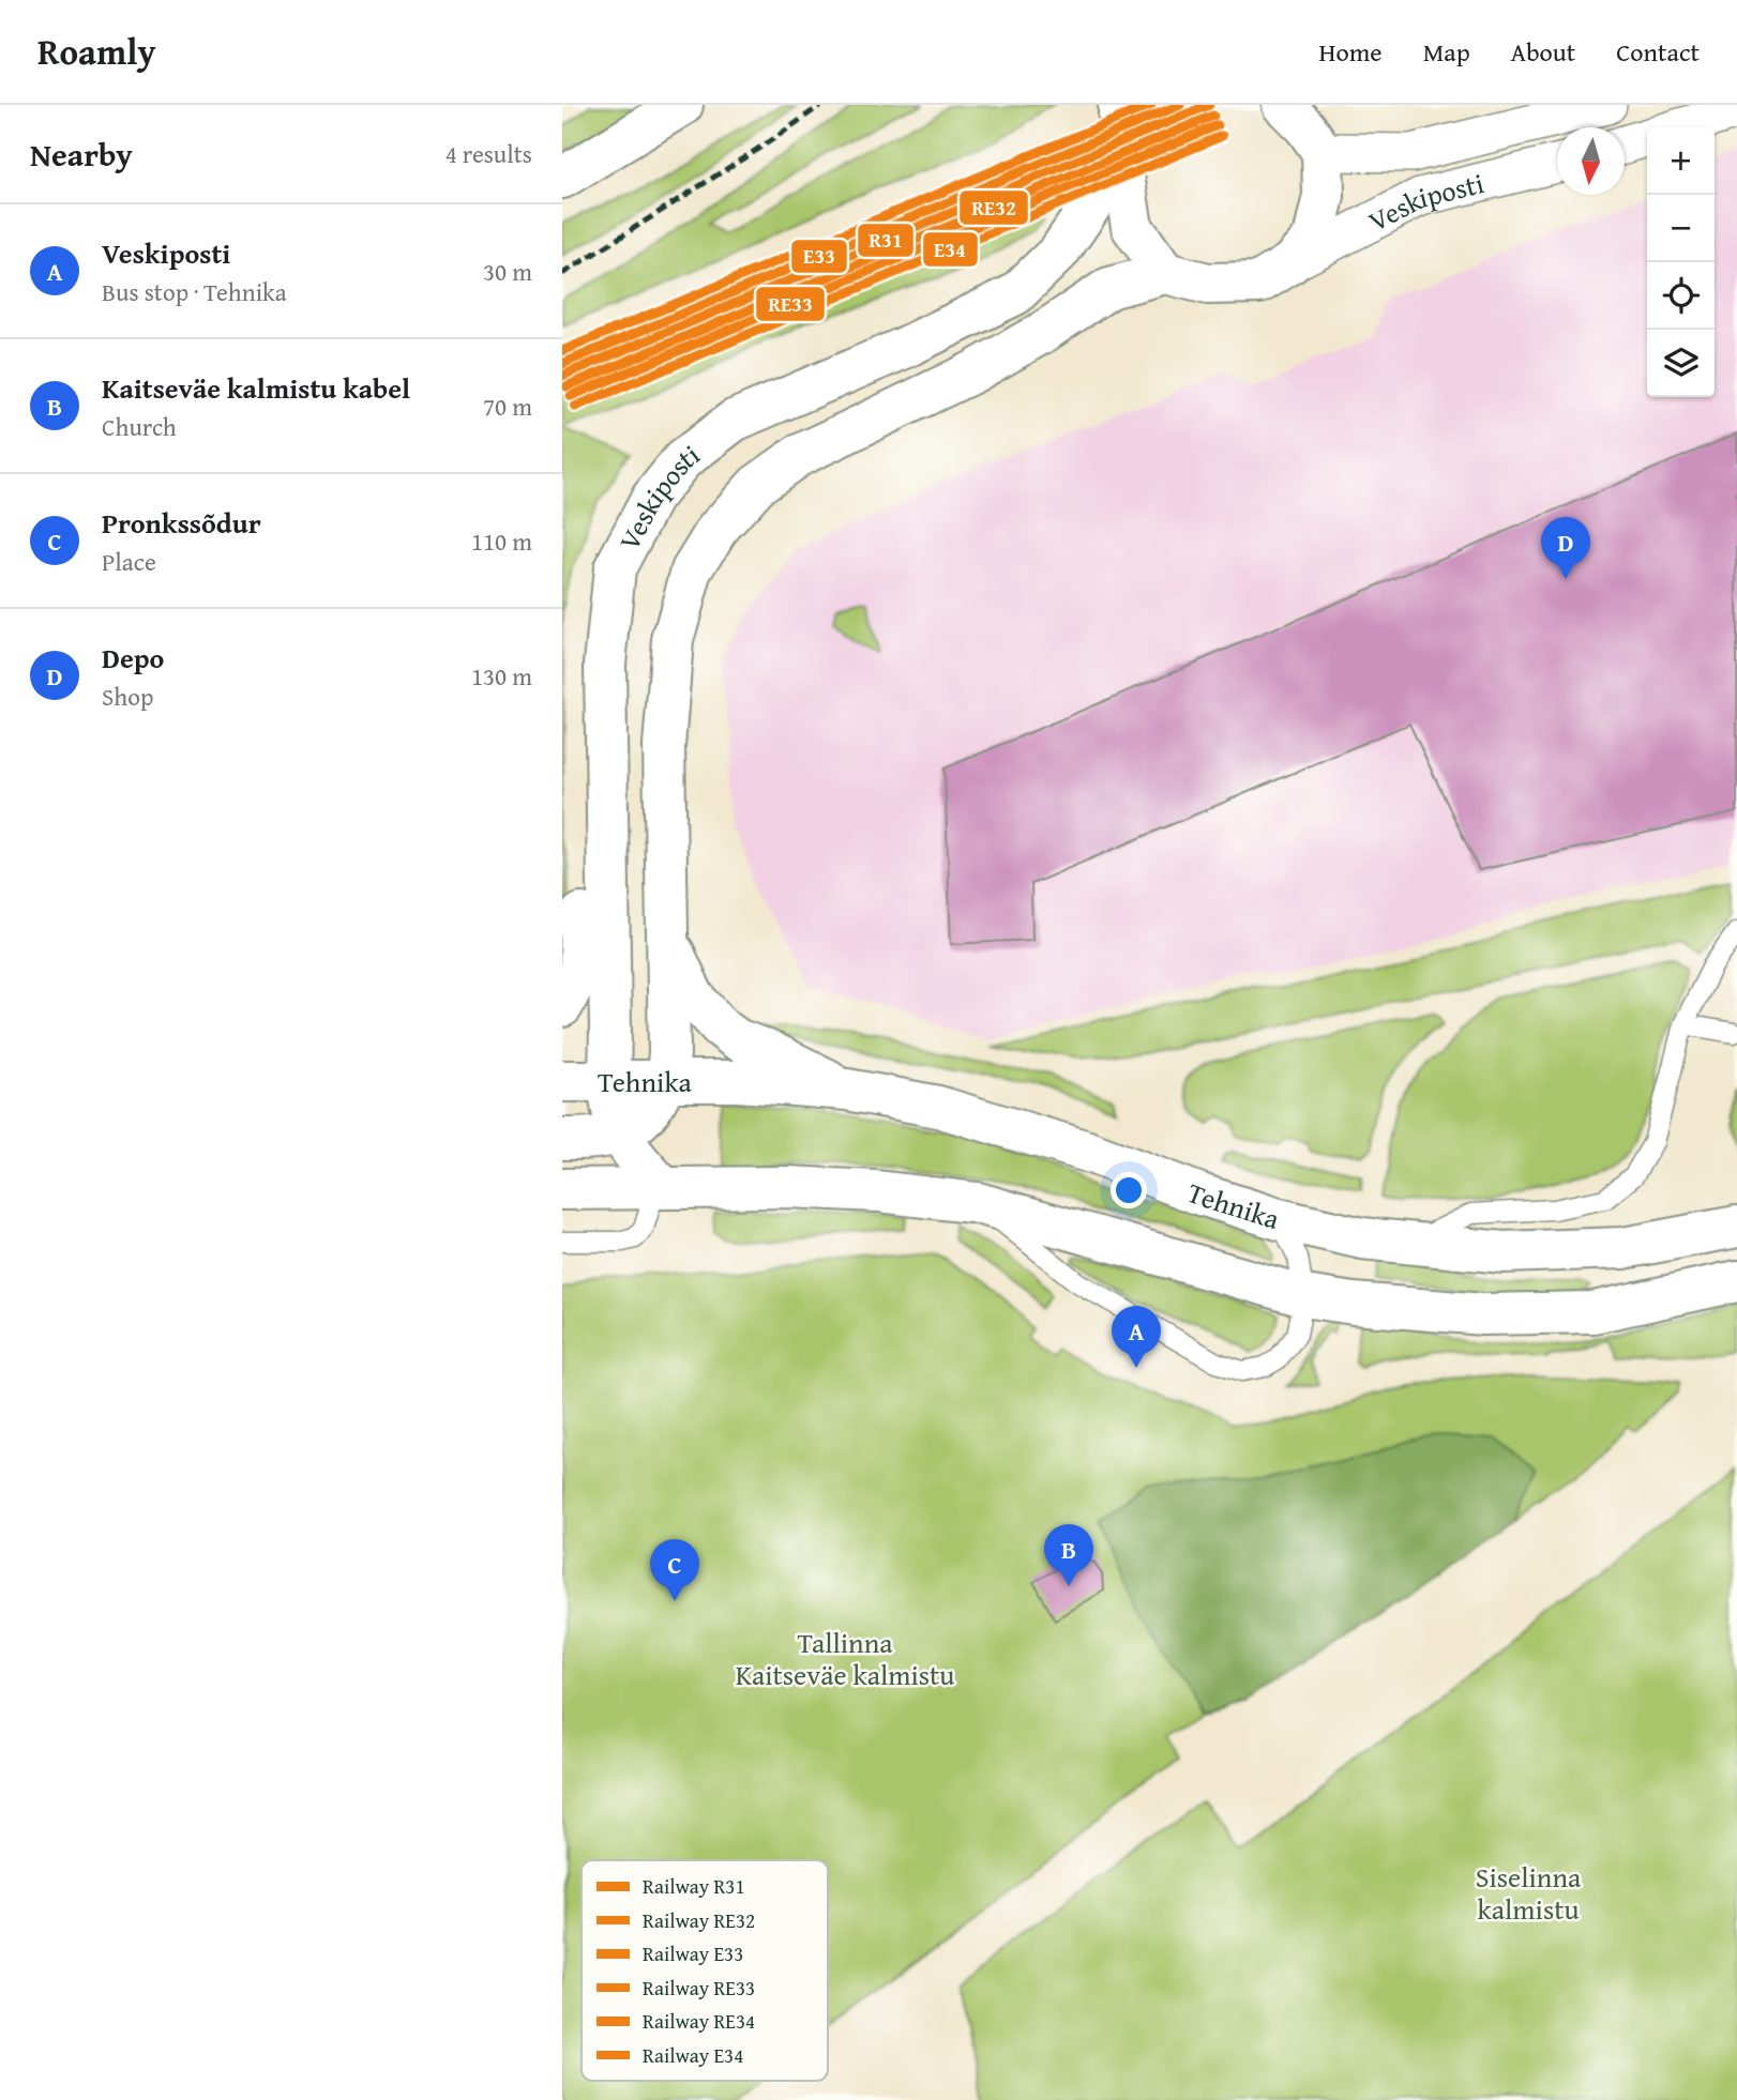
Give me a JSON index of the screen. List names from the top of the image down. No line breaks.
{"streets":{"street":["Veskiposti","Tehnika"]},"crossings":[["Veskiposti","Tehnika"]],"parks":["Tallinna Kaitseväe kalmistu","Siselinna kalmistu"],"lines":["rail line R31","rail line E33","rail line RE34","rail line RE32","rail line RE33","rail line E34"],"legend":["Railway R31","Railway RE32","Railway E33","Railway RE33","Railway RE34","Railway E34"],"north":"bottom","page":{"header":"Roamly","nav":["Home","Map","About","Contact"],"heading":["Nearby","4 results"],"map_buttons":["+","−"],"list":[{"mark":"A","name":"Veskiposti","note":"Bus stop · Tehnika","value":"30 m"},{"mark":"B","name":"Kaitseväe kalmistu kabel","note":"Church","value":"70 m"},{"mark":"C","name":"Pronkssõdur","note":"Place","value":"110 m"},{"mark":"D","name":"Depo","note":"Shop","value":"130 m"}],"pins":["D","A","B","C"]}}
